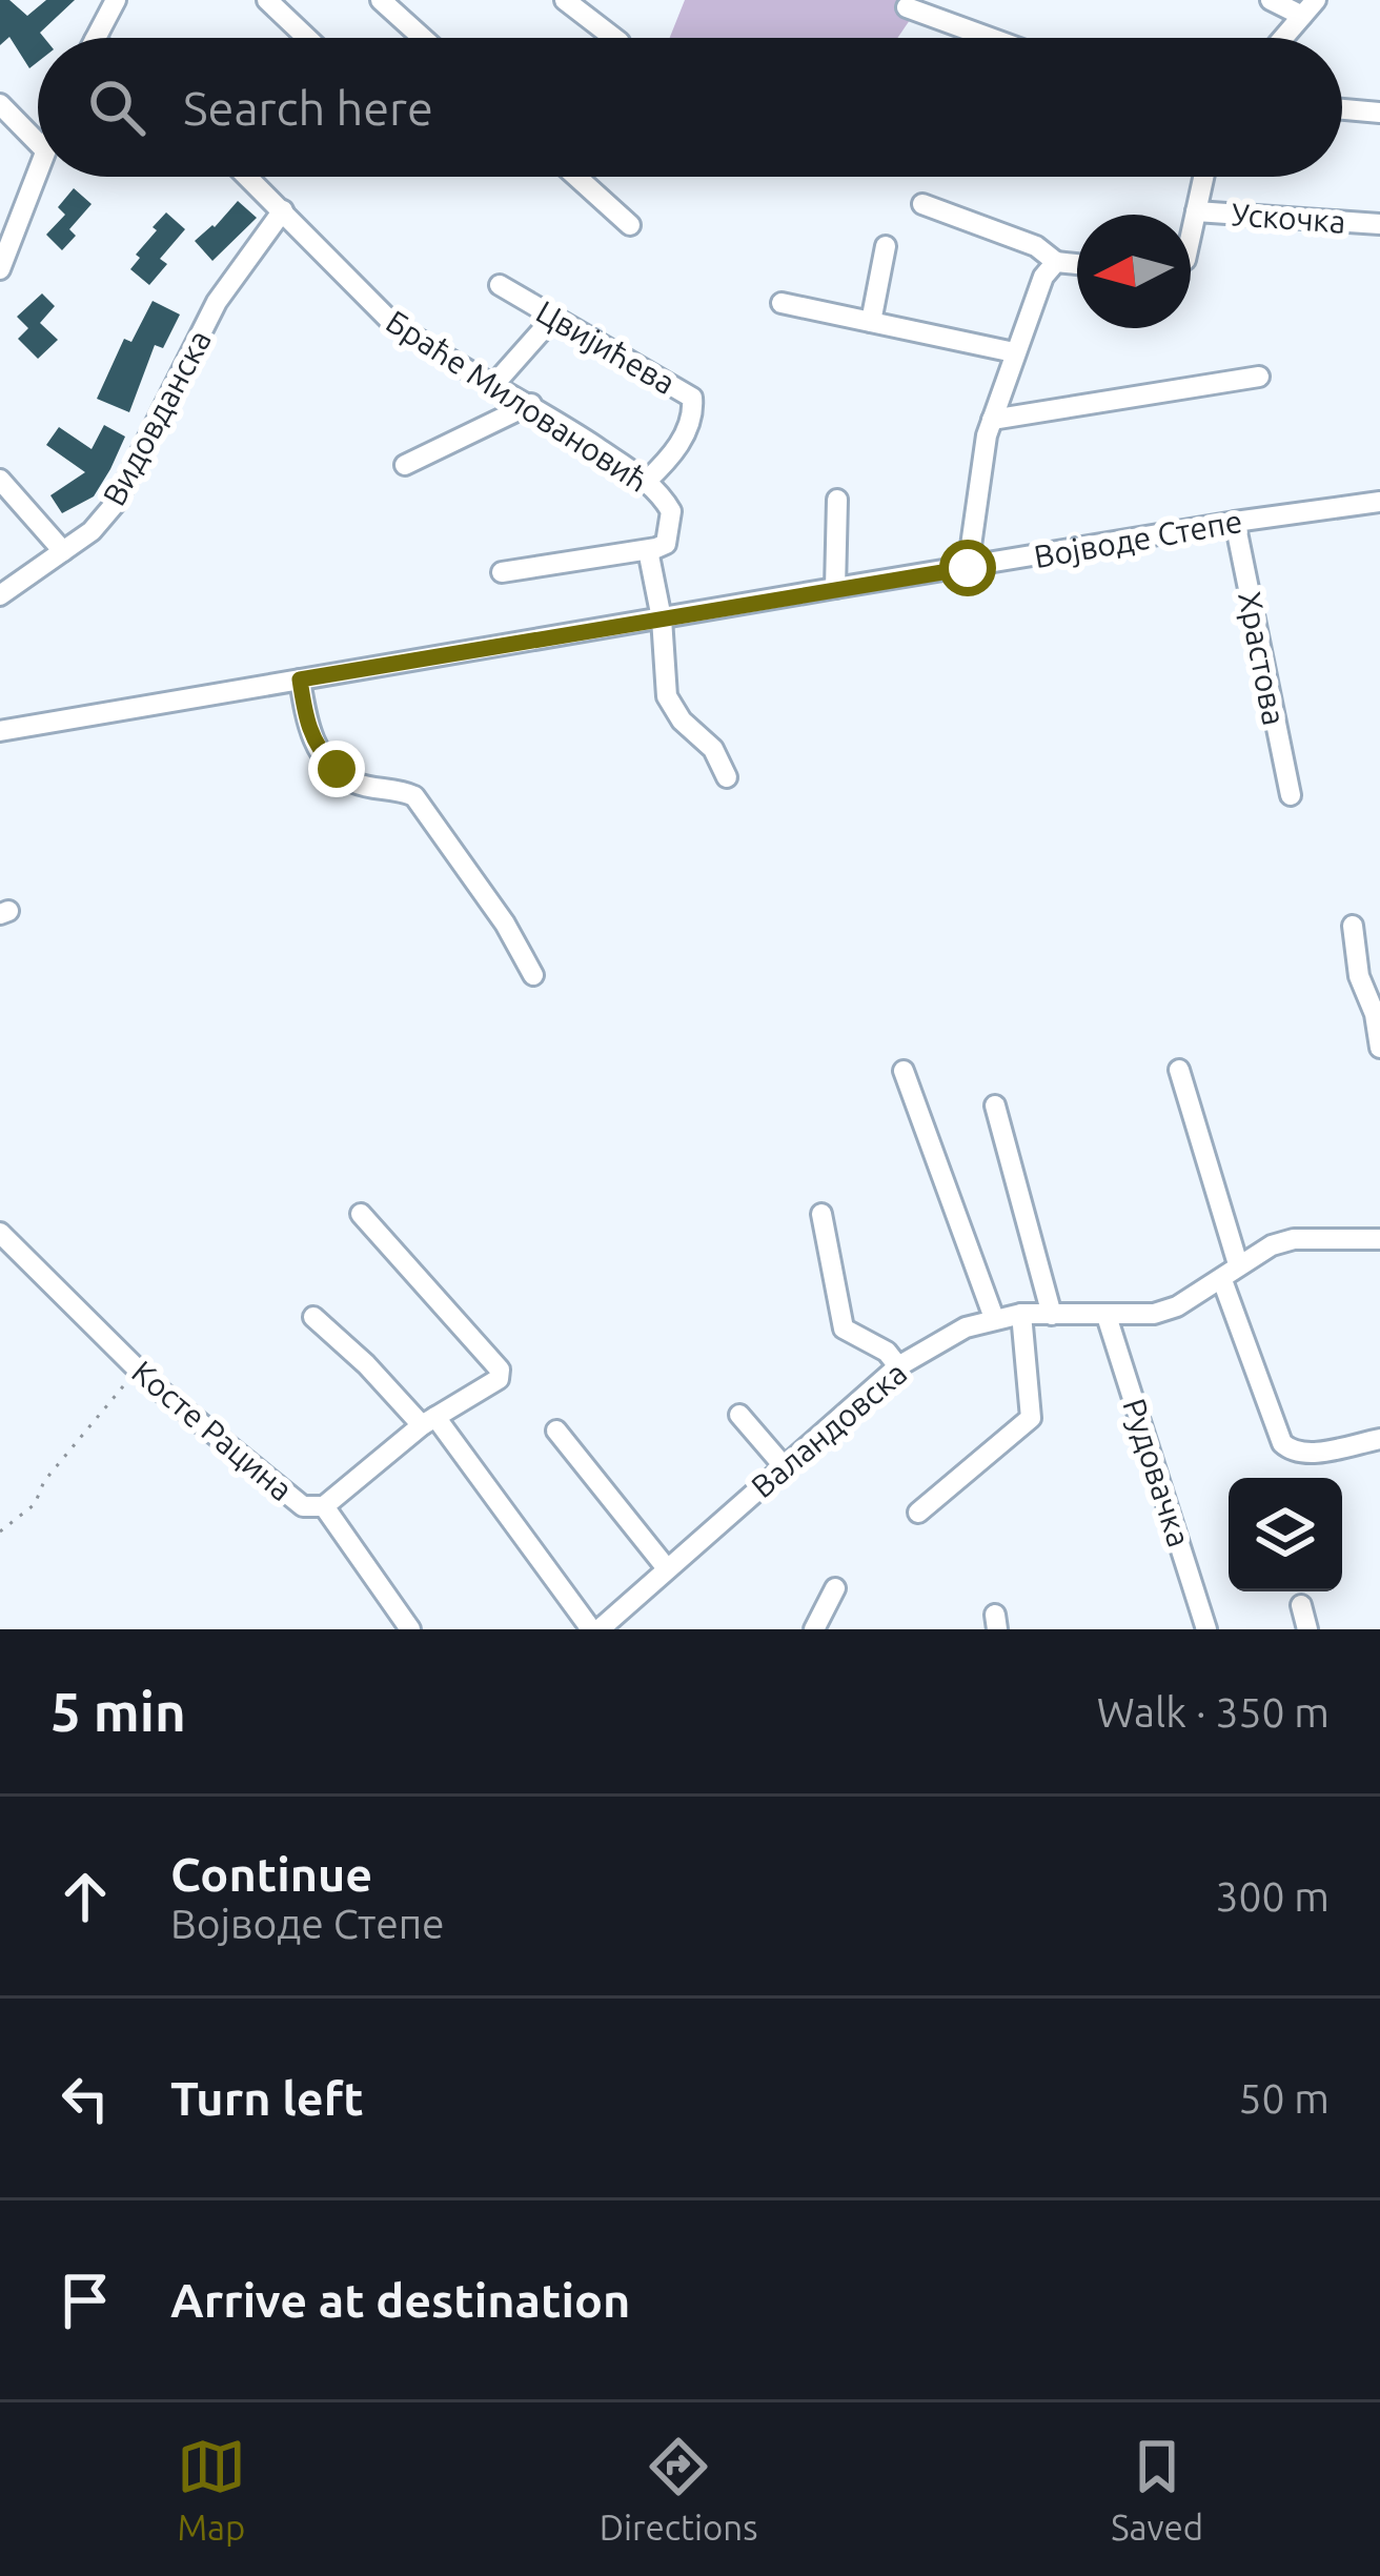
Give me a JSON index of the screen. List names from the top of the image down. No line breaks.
{"streets":{"street":["Ускочка","Цвијићева","Браће Миловановић","Видовданска","Војводе Степе","Храстова","Валандовска","Косте Рацина","Рудовачка"]},"crossings":[["Цвијићева","Браће Миловановић"],["Браће Миловановић","Видовданска"],["Војводе Степе","Храстова"],["Валандовска","Рудовачка"]],"north":"left","page":{"search":"Search here","heading":["5 min","Walk · 350 m"],"list":[["Continue","Војводе Степе","300 m"],["Turn left","50 m"],"Arrive at destination"],"nav":["Map","Directions","Saved"]}}
